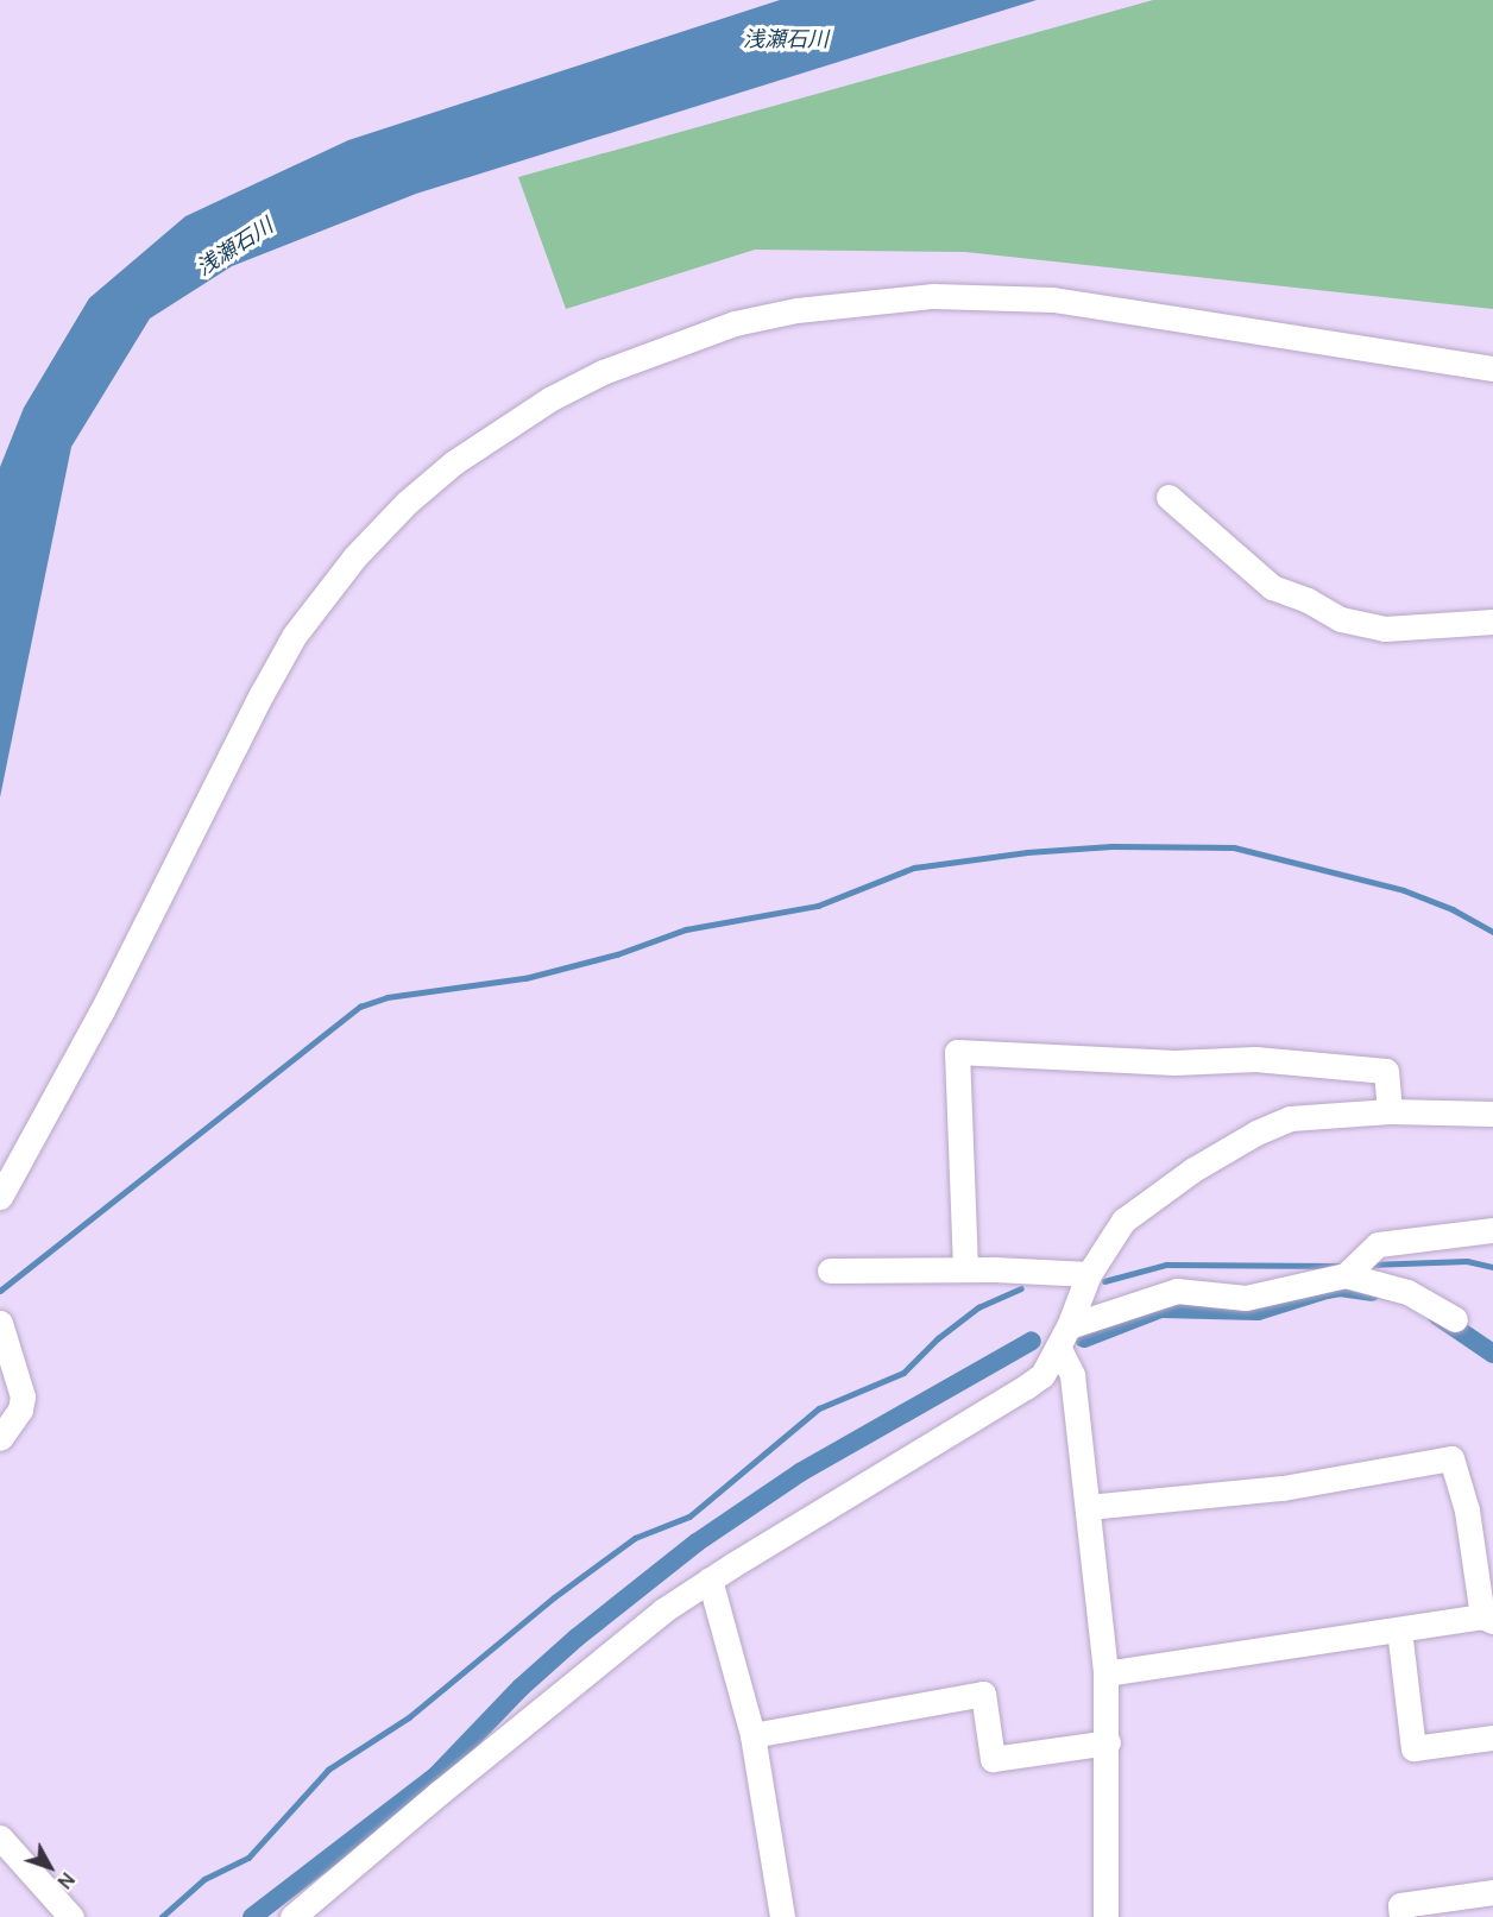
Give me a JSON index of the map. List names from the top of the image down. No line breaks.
{"water":["浅瀬石川"],"north":"bottom right"}
